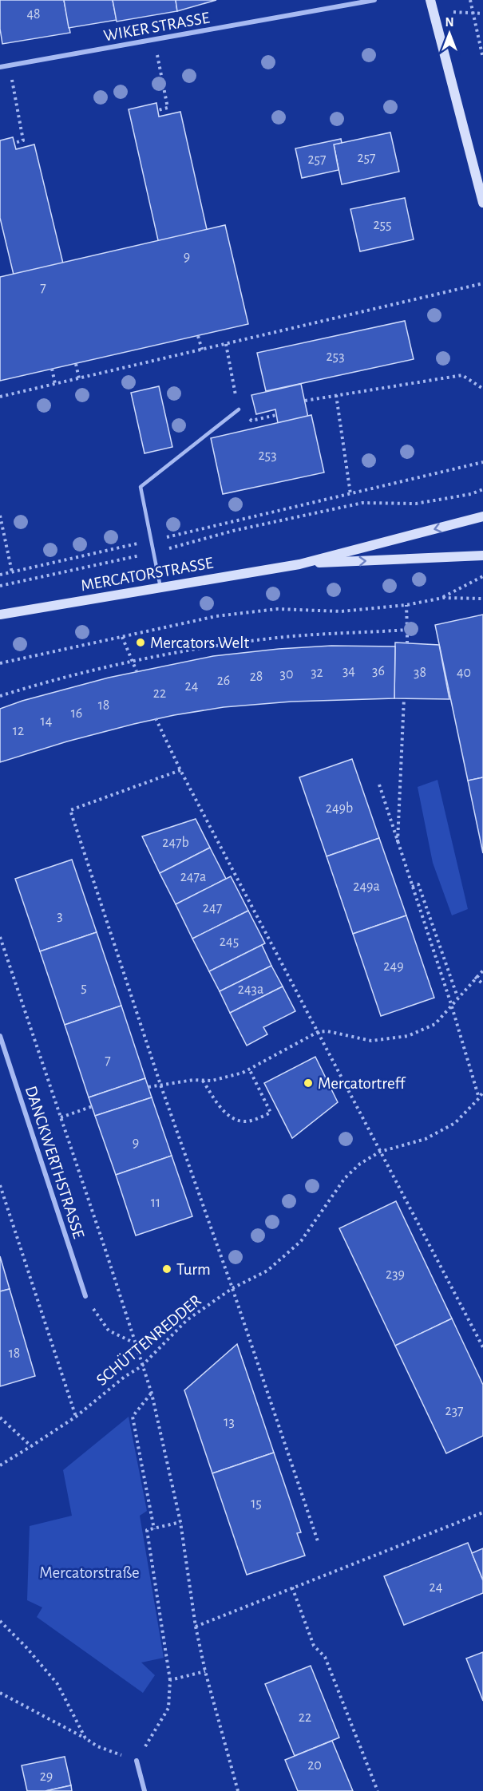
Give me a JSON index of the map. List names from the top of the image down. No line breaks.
{"streets":{"main road":["MERCATORSTRASSE"],"street":["WIKER STRASSE","DANCKWERTHSTRASSE"],"path":["SCHÜTTENREDDER"]},"parks":["Mercatorstraße"],"places":["Mercators Welt","Mercatortreff","Turm"],"house_numbers":["48","257","257","255","9","7","253","253","34","36","32","38","40","30","28","26","24","22","18","16","14","12","249b","247b","247a","249a","247","3","245","249","5","243a","7","9","11","239","18","237","13","15","24","22","20","29"],"north":"top"}
